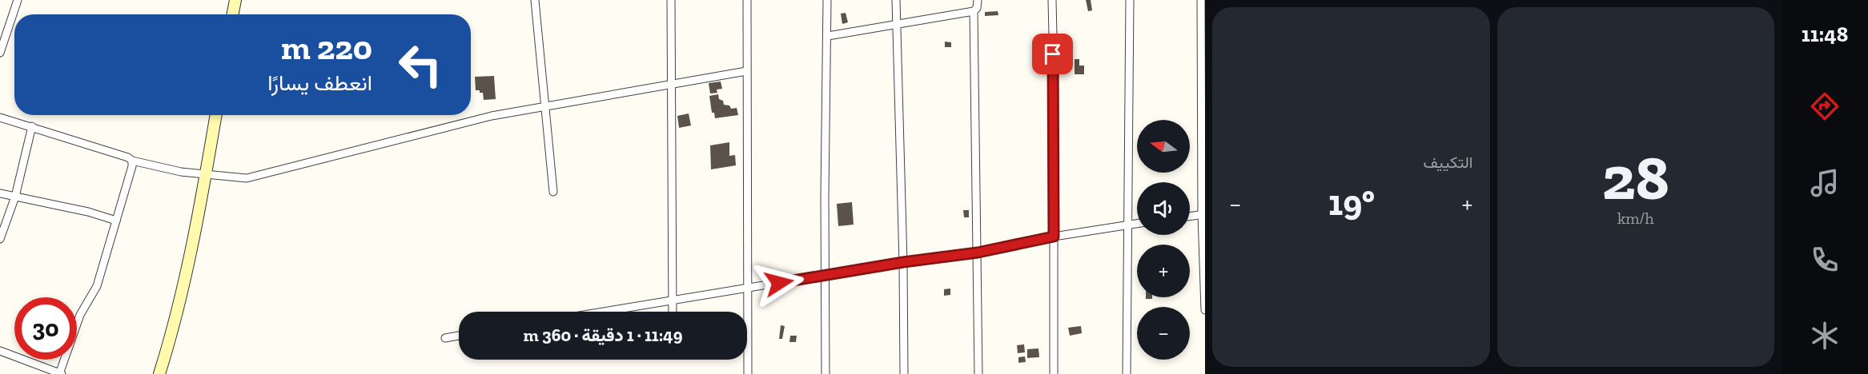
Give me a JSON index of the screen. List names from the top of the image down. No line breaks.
{"north":"left","page":{"tabs":"11:48","tile":[["28","km/h"],"التكييف"],"turn":["220 m","انعطف يسارًا"],"map_buttons":["+","−"],"heat":["−","19°","+"],"limit":"30","trip":"11:49 · 1 دقيقة · 360 m"}}
